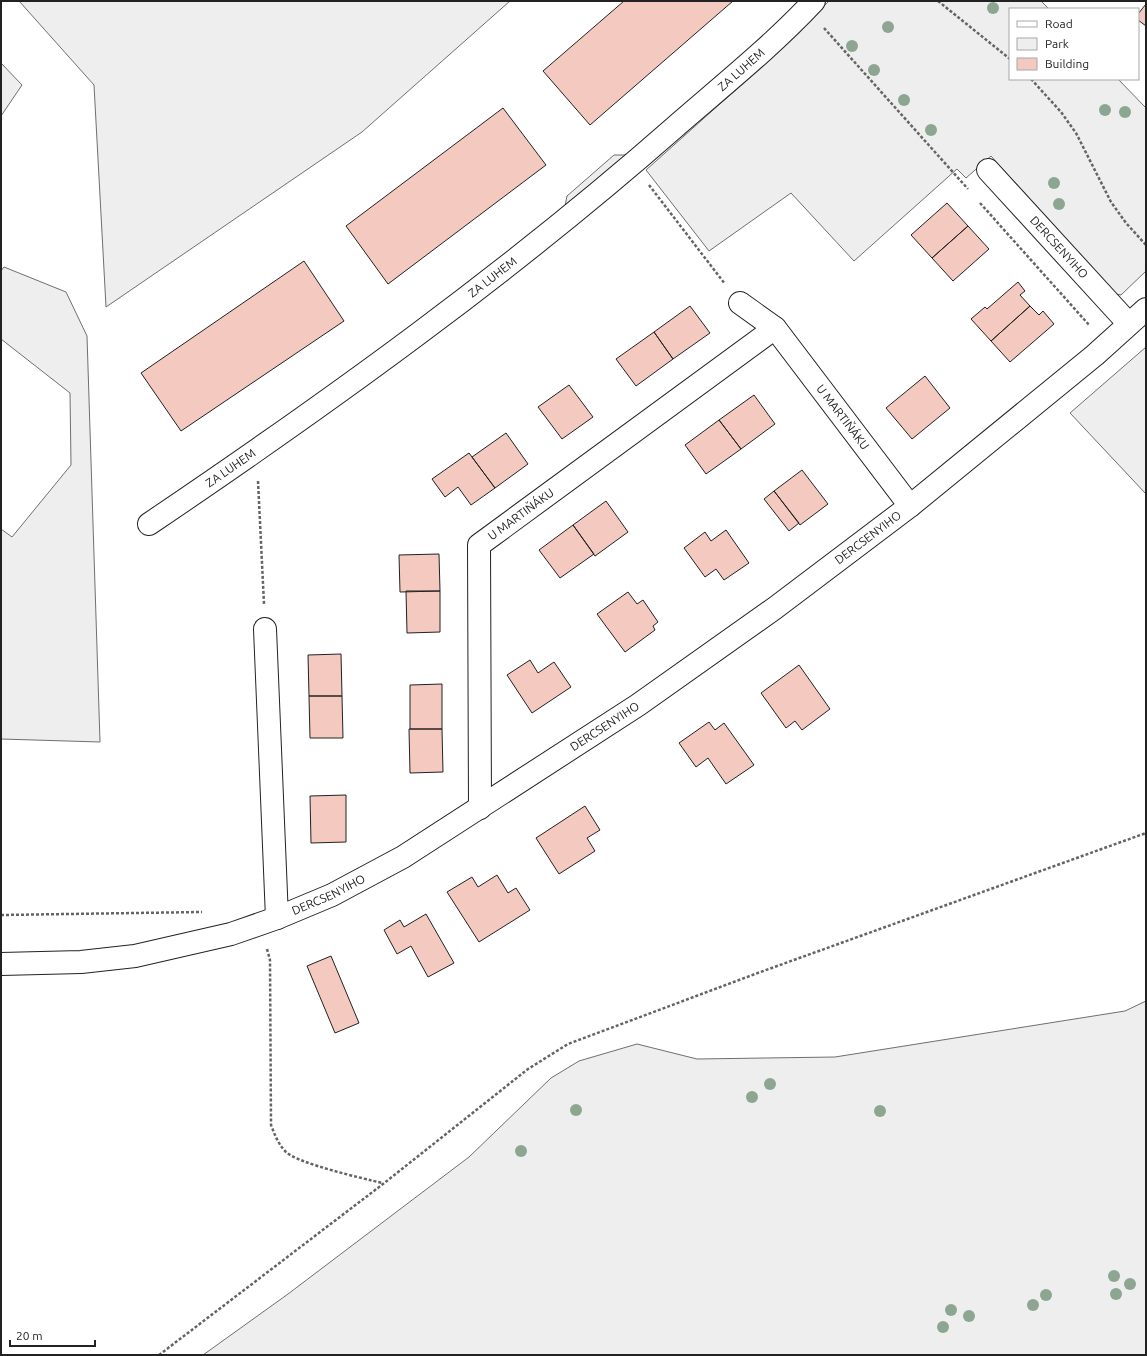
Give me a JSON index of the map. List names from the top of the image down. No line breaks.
{"streets":{"street":["ZA LUHEM","DERCSENYIHO","U MARTIŇÁKU"]},"crossings":[["DERCSENYIHO","U MARTIŇÁKU"]],"legend":["Road","Park","Building"],"scale_bar":"20 m"}
